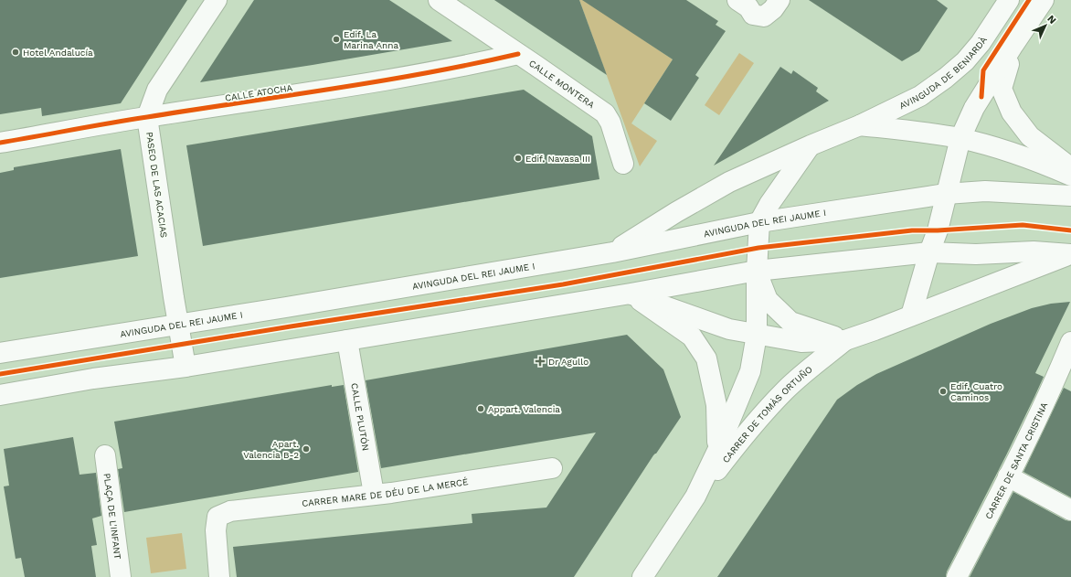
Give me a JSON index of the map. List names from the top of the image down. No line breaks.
{"streets":{"main road":["AVINGUDA DE BENIARDÀ","CALLE MONTERA","CALLE ATOCHA","PASEO DE LAS ACACIAS","AVINGUDA DEL REI JAUME I","CARRER DE TOMÀS ORTUÑO","CALLE PLUTÓN","CARRER DE SANTA CRISTINA","CARRER MARE DE DÉU DE LA MERCÉ","PLAÇA DE L'INFANT"]},"crossings":[["AVINGUDA DE BENIARDÀ","AVINGUDA DEL REI JAUME I"],["CALLE MONTERA","CALLE ATOCHA"],["CALLE ATOCHA","PASEO DE LAS ACACIAS"],["PASEO DE LAS ACACIAS","AVINGUDA DEL REI JAUME I"],["AVINGUDA DEL REI JAUME I","CARRER DE TOMÀS ORTUÑO"],["CALLE PLUTÓN","CARRER MARE DE DÉU DE LA MERCÉ"]],"places":{"other":["Edif. La Marina Anna","Hotel Andalucía","Edif. Navasa III","Edif. Cuatro Caminos","Appart. Valencia","Apart. Valencia B-2"],"health":["Dr Agullo"]},"north":"top right"}
